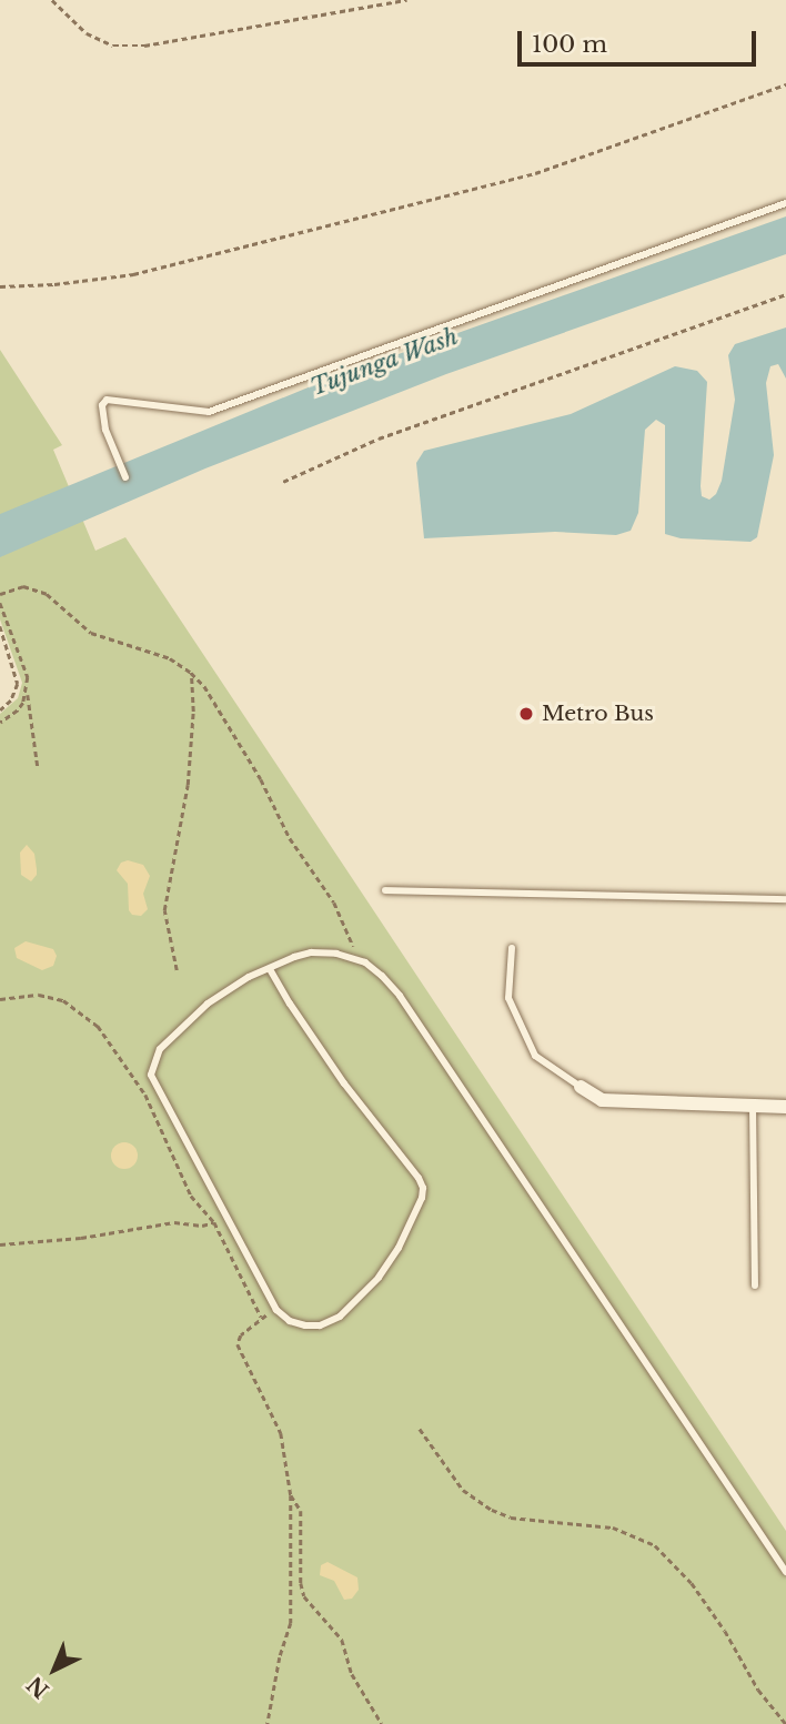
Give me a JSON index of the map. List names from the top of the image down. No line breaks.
{"water":["Tujunga Wash"],"places":["Metro Bus"],"scale_bar":"100 m","north":"bottom left"}
